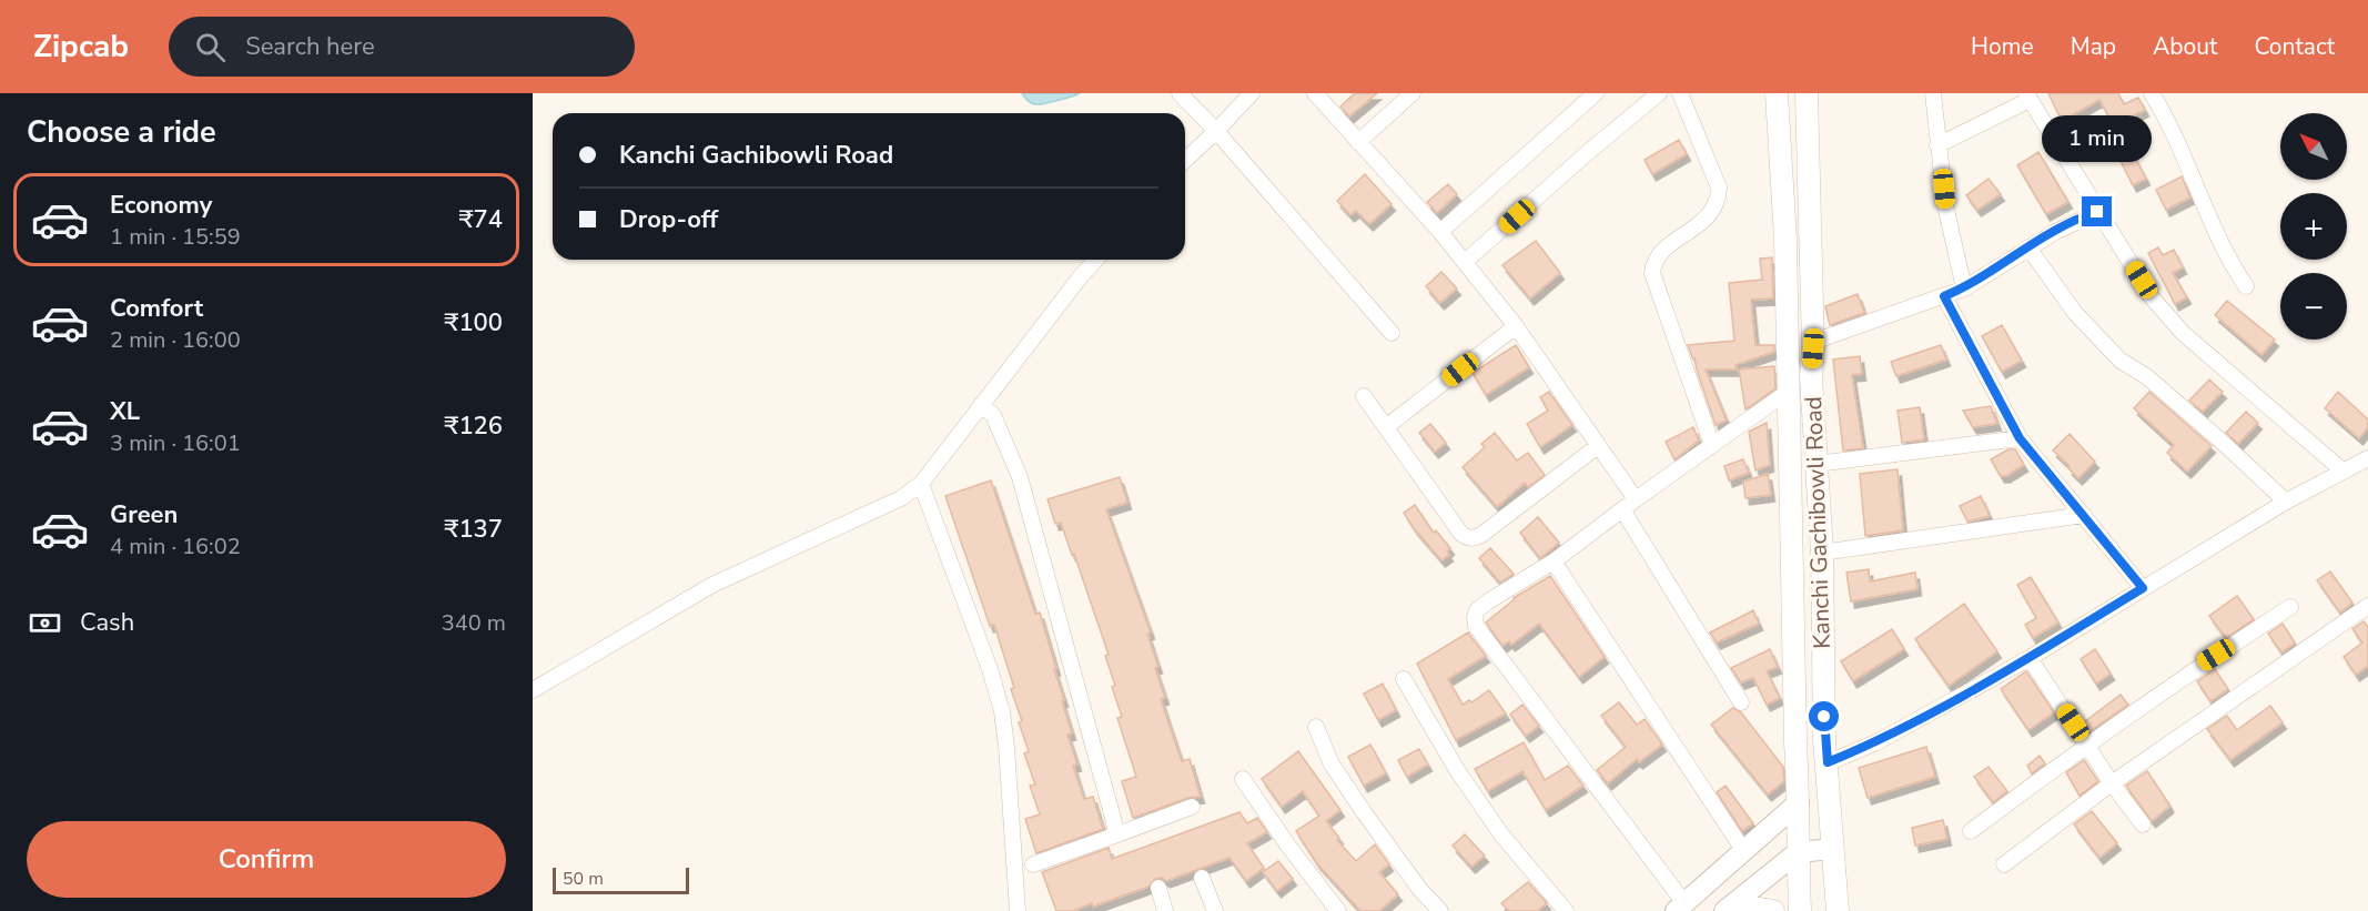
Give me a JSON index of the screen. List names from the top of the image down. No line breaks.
{"streets":{"main road":["Kanchi Gachibowli Road"]},"scale_bar":"50 m","north":"top left","page":{"header":"Zipcab","search":"Search here","nav":["Home","Map","About","Contact"],"heading":"Choose a ride","map_buttons":["+","−"],"banner":["Kanchi Gachibowli Road","Drop-off"],"bubble":"1 min","list":[{"name":"Economy","note":"1 min · 15:59","value":"₹74"},{"name":"Comfort","note":"2 min · 16:00","value":"₹100"},{"name":"XL","note":"3 min · 16:01","value":"₹126"},{"name":"Green","note":"4 min · 16:02","value":"₹137"}],"pay":["Cash","340 m"],"buttons":"Confirm","scale":"50 m"}}
